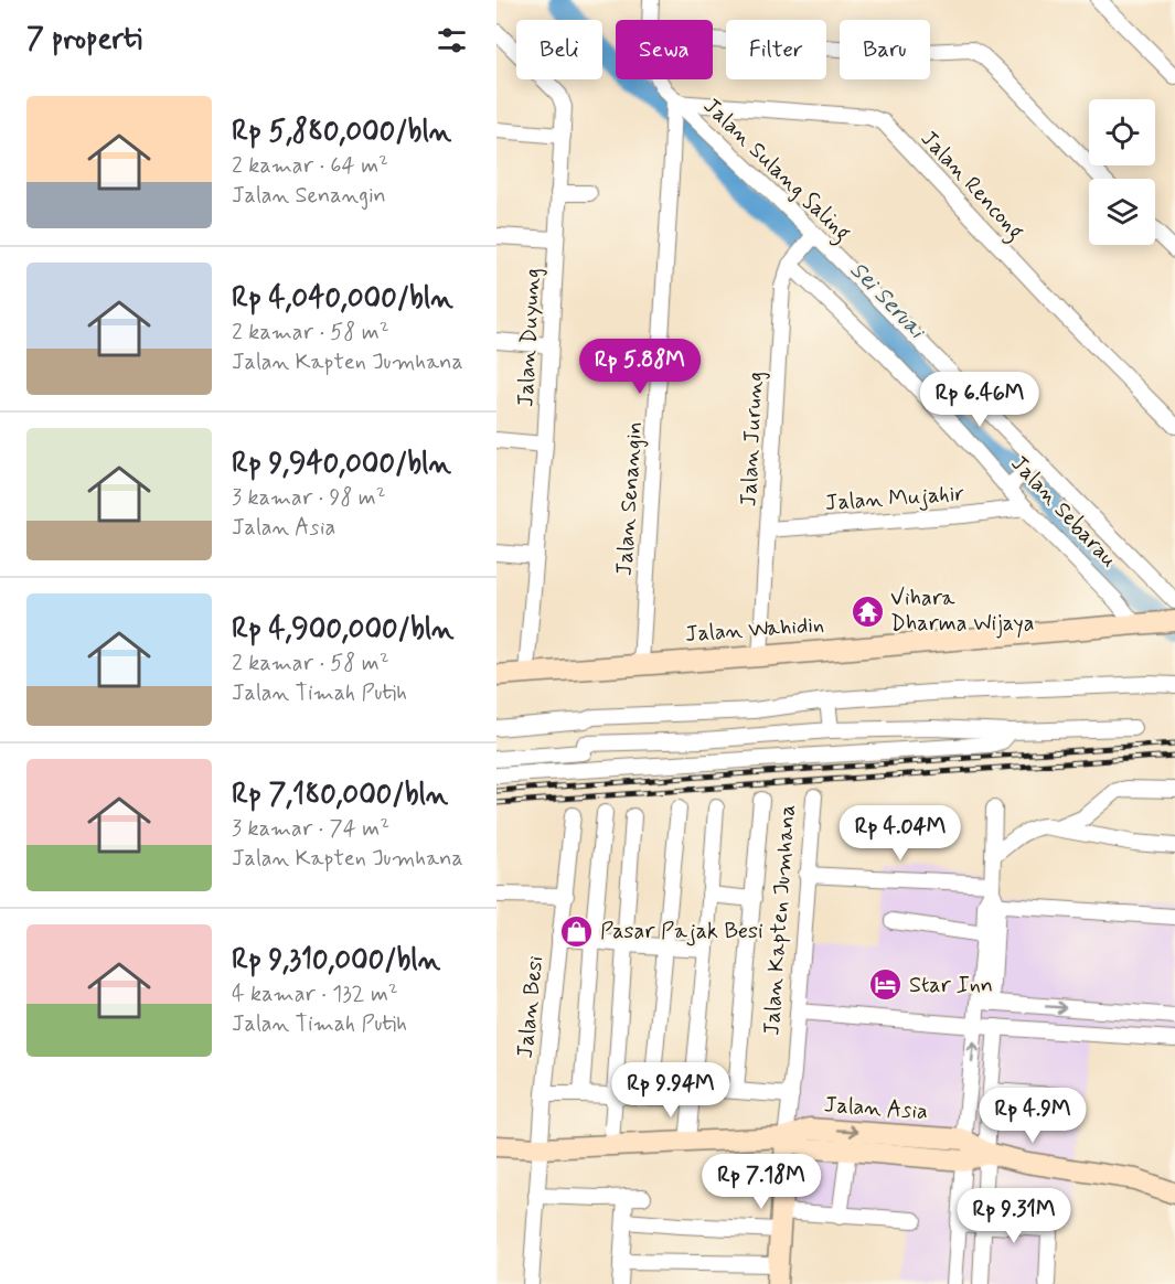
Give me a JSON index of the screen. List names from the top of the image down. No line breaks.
{"streets":{"main road":["Jalan Wahidin","Jalan Kapten Jumhana","Jalan Asia"],"street":["Jalan Sulang Saling","Jalan Rencong","Jalan Duyung","Jalan Jurung","Jalan Senangin","Jalan Mujahir","Jalan Sebarau","Jalan Besi"]},"crossings":[["Jalan Sulang Saling","Jalan Rencong"],["Jalan Sulang Saling","Jalan Senangin"],["Jalan Rencong","Jalan Senangin"],["Jalan Duyung","Jalan Wahidin"],["Jalan Jurung","Jalan Mujahir"],["Jalan Jurung","Jalan Sebarau"],["Jalan Jurung","Jalan Wahidin"],["Jalan Senangin","Jalan Wahidin"],["Jalan Mujahir","Jalan Sebarau"],["Jalan Sebarau","Jalan Wahidin"],["Jalan Kapten Jumhana","Jalan Asia"],["Jalan Besi","Jalan Asia"]],"water":["Sei Seruai"],"places":{"temple":["Vihara Dharma Wijaya"],"shop":["Pasar Pajak Besi"],"hotel":["Star Inn"]},"page":{"heading":"7 properti","chip":["Beli","Sewa","Filter","Baru"],"list":[{"name":"Rp 5,880,000/bln","note":"2 kamar · 64 m² · Jalan Senangin"},{"name":"Rp 4,040,000/bln","note":"2 kamar · 58 m² · Jalan Kapten Jumhana"},{"name":"Rp 9,940,000/bln","note":"3 kamar · 98 m² · Jalan Asia"},{"name":"Rp 4,900,000/bln","note":"2 kamar · 58 m² · Jalan Timah Putih"},{"name":"Rp 7,180,000/bln","note":"3 kamar · 74 m² · Jalan Kapten Jumhana"},{"name":"Rp 9,310,000/bln","note":"4 kamar · 132 m² · Jalan Timah Putih"}],"price":["Rp 5.88M","Rp 6.46M","Rp 4.04M","Rp 9.94M","Rp 4.9M","Rp 7.18M","Rp 9.31M"]}}
